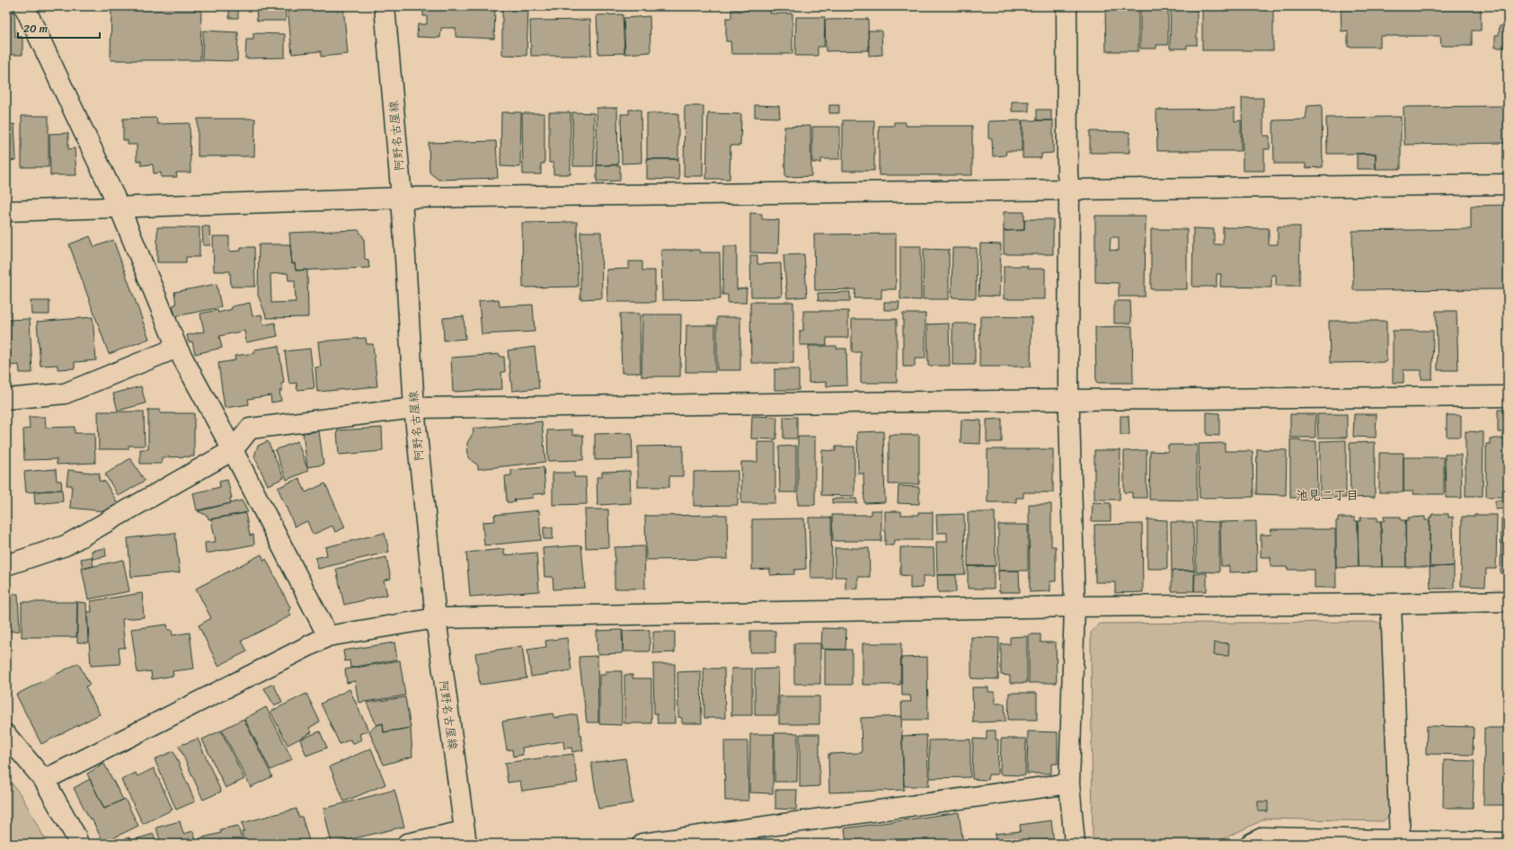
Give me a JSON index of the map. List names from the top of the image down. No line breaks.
{"streets":{"street":["阿野名古屋線"]},"districts":["池見二丁目"],"scale_bar":"20 m"}
